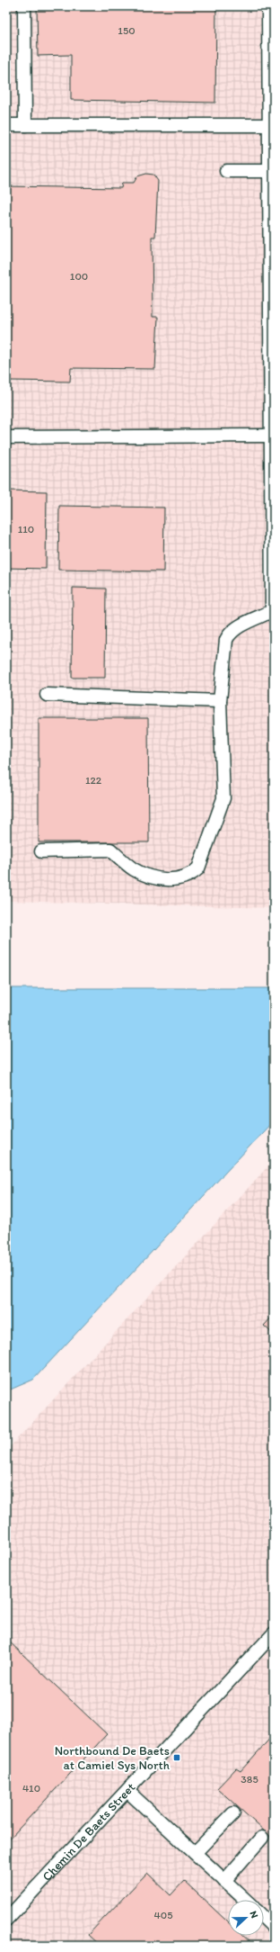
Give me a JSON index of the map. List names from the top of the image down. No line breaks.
{"streets":{"street":["Chemin De Baets Street"]},"places":{"transit":["Northbound De Baets at Camiel Sys North"]},"house_numbers":["150","100","110","122","385","410","405"],"north":"right"}
